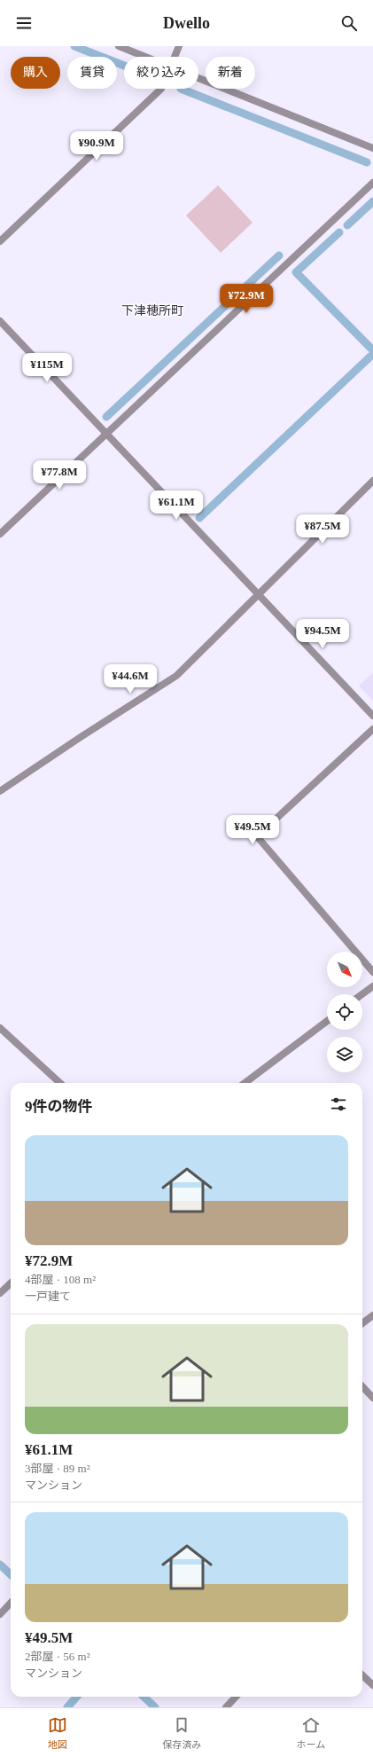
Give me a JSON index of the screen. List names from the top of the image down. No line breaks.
{"districts":["下津穂所町"],"north":"bottom right","page":{"header":"Dwello","chip":["購入","賃貸","絞り込み","新着"],"price":["¥90.9M","¥72.9M","¥115M","¥77.8M","¥61.1M","¥87.5M","¥94.5M","¥44.6M","¥49.5M"],"heading":"9件の物件","list":[{"name":"¥72.9M","note":"4部屋 · 108 m² · 一戸建て"},{"name":"¥61.1M","note":"3部屋 · 89 m² · マンション"},{"name":"¥49.5M","note":"2部屋 · 56 m² · マンション"}],"tabs":["地図","保存済み","ホーム"]}}
